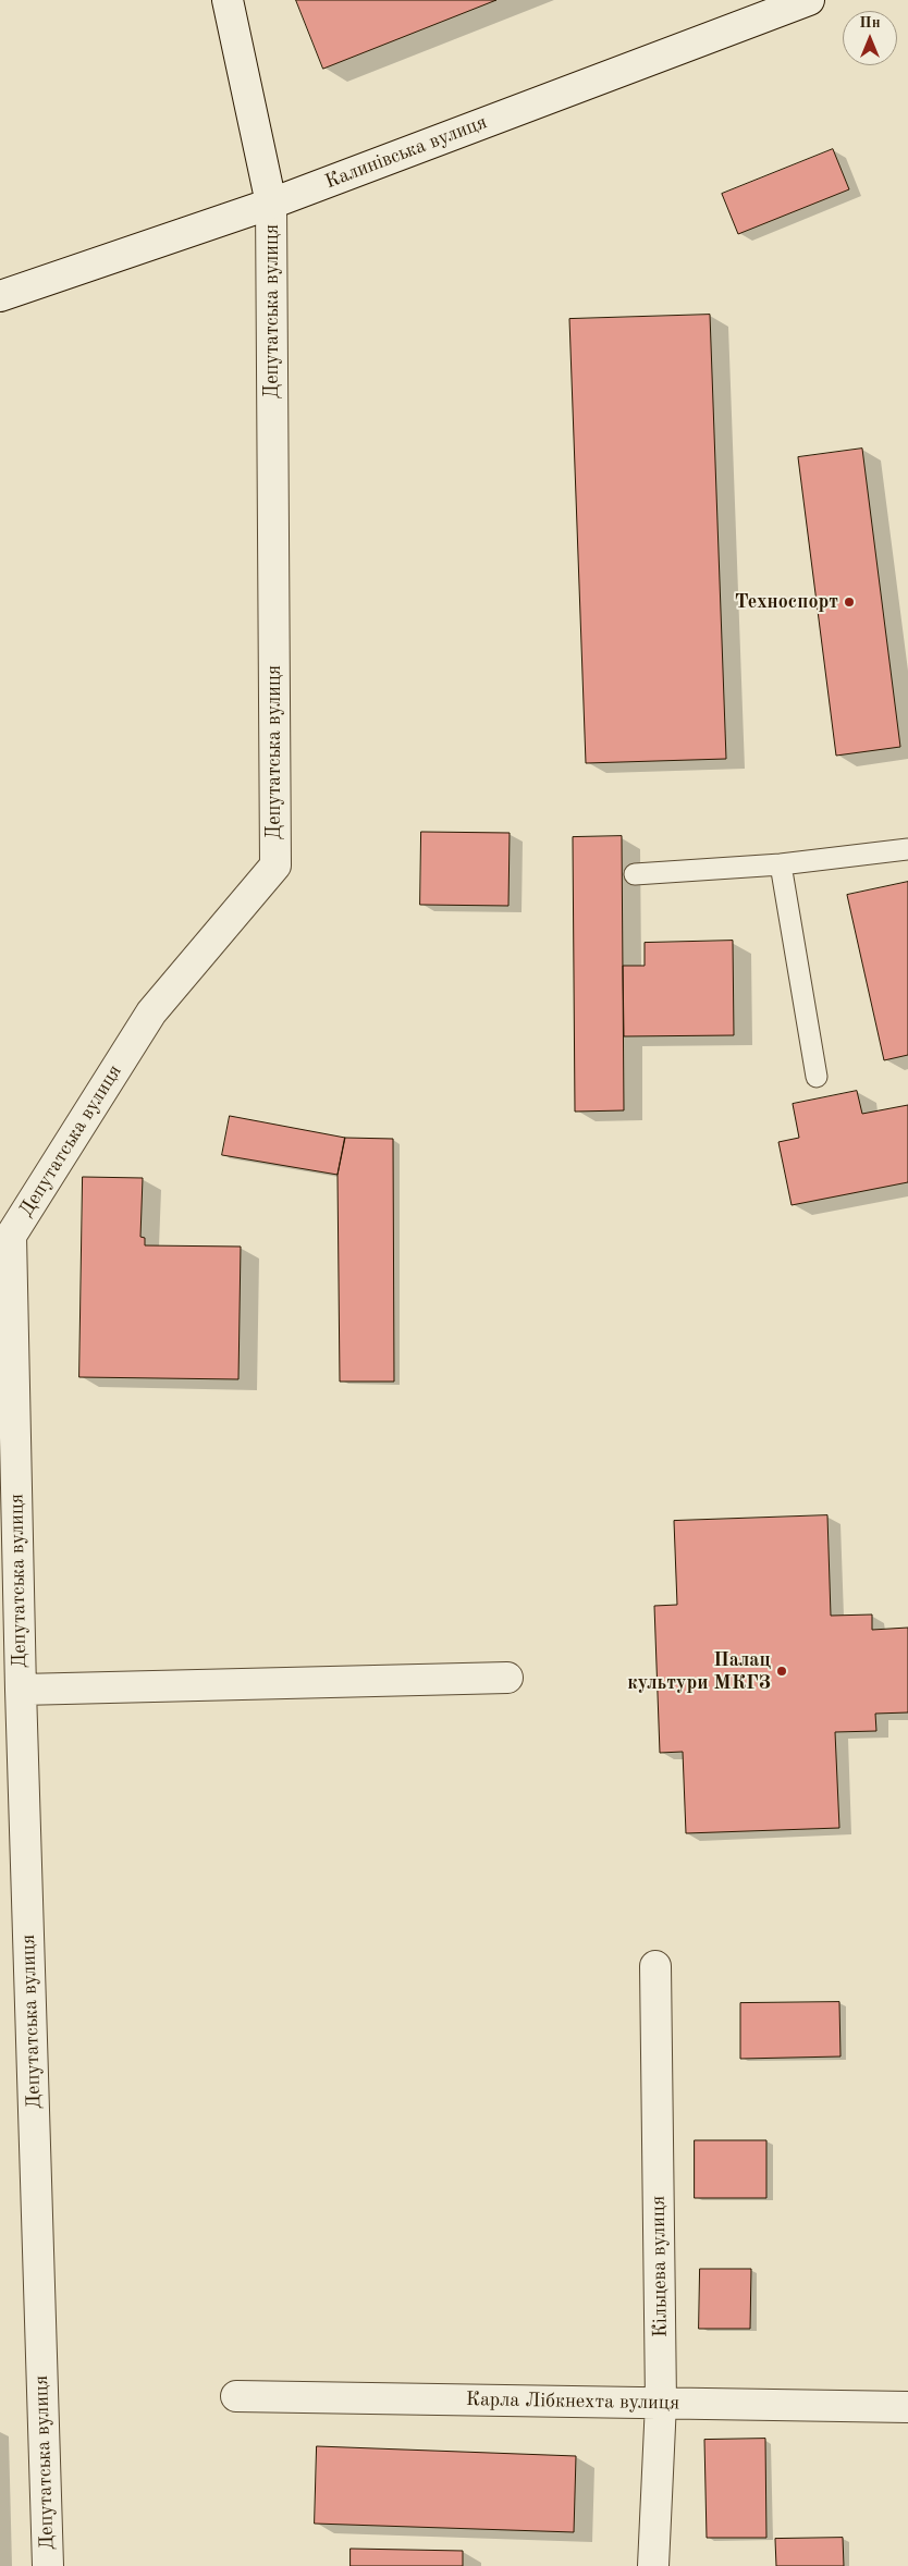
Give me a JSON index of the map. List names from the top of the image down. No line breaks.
{"streets":{"street":["Калинівська вулиця","Депутатська вулиця","Кільцева вулиця","Карла Лібкнехта вулиця"]},"crossings":[["Калинівська вулиця","Депутатська вулиця"],["Кільцева вулиця","Карла Лібкнехта вулиця"]],"places":["Техноспорт","Палац культури МКГЗ"],"north":"top"}
